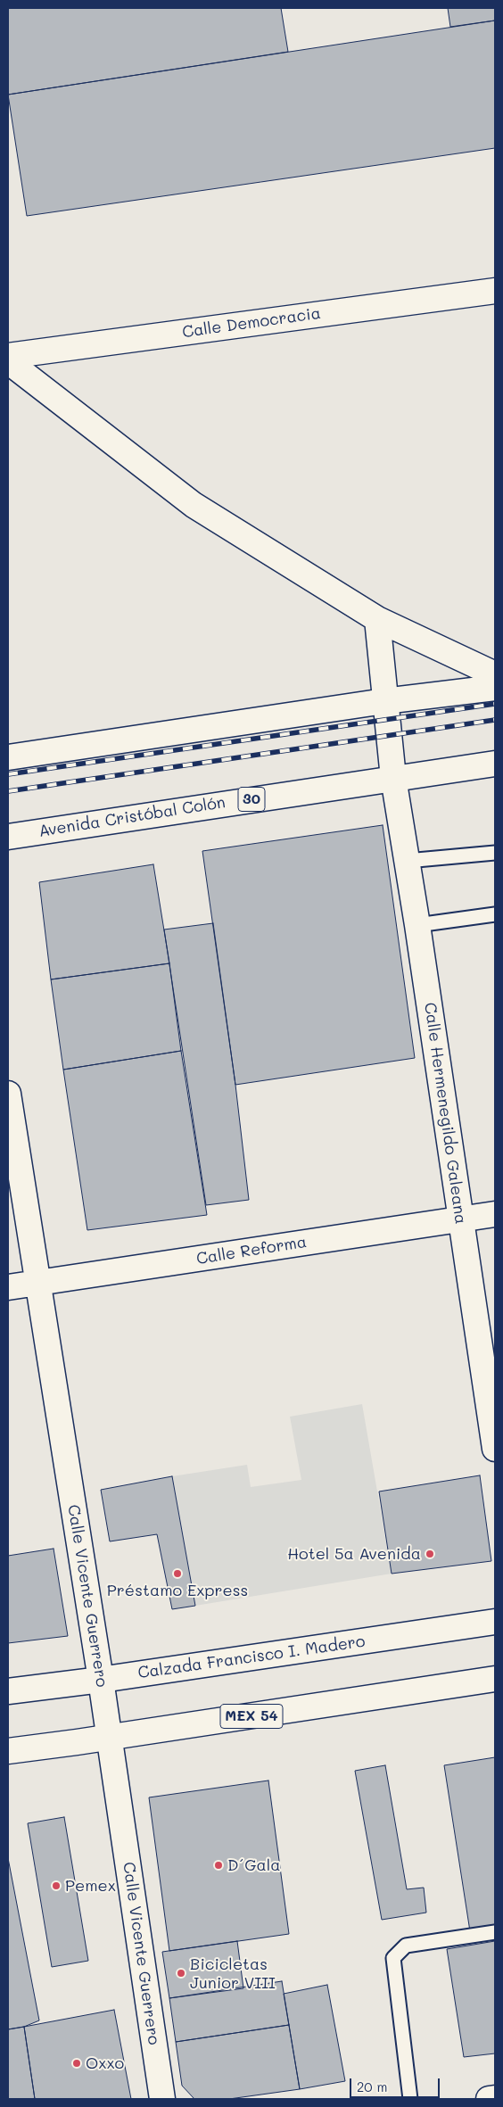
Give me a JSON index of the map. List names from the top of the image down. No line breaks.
{"streets":{"street":["Calle Democracia","30","Avenida Cristóbal Colón","Calle Hermenegildo Galeana","Calle Reforma","Calle Vicente Guerrero","Calzada Francisco I. Madero","MEX 54"]},"crossings":[["Avenida Cristóbal Colón","Calle Hermenegildo Galeana"],["Calle Hermenegildo Galeana","Calle Reforma"],["Calle Reforma","Calle Vicente Guerrero"],["Calle Vicente Guerrero","Calzada Francisco I. Madero"],["Calle Vicente Guerrero","MEX 54"]],"places":["Hotel 5a Avenida","Préstamo Express","D´Gala","Pemex","Bicicletas Junior VIII","Oxxo"],"scale_bar":"20 m"}
